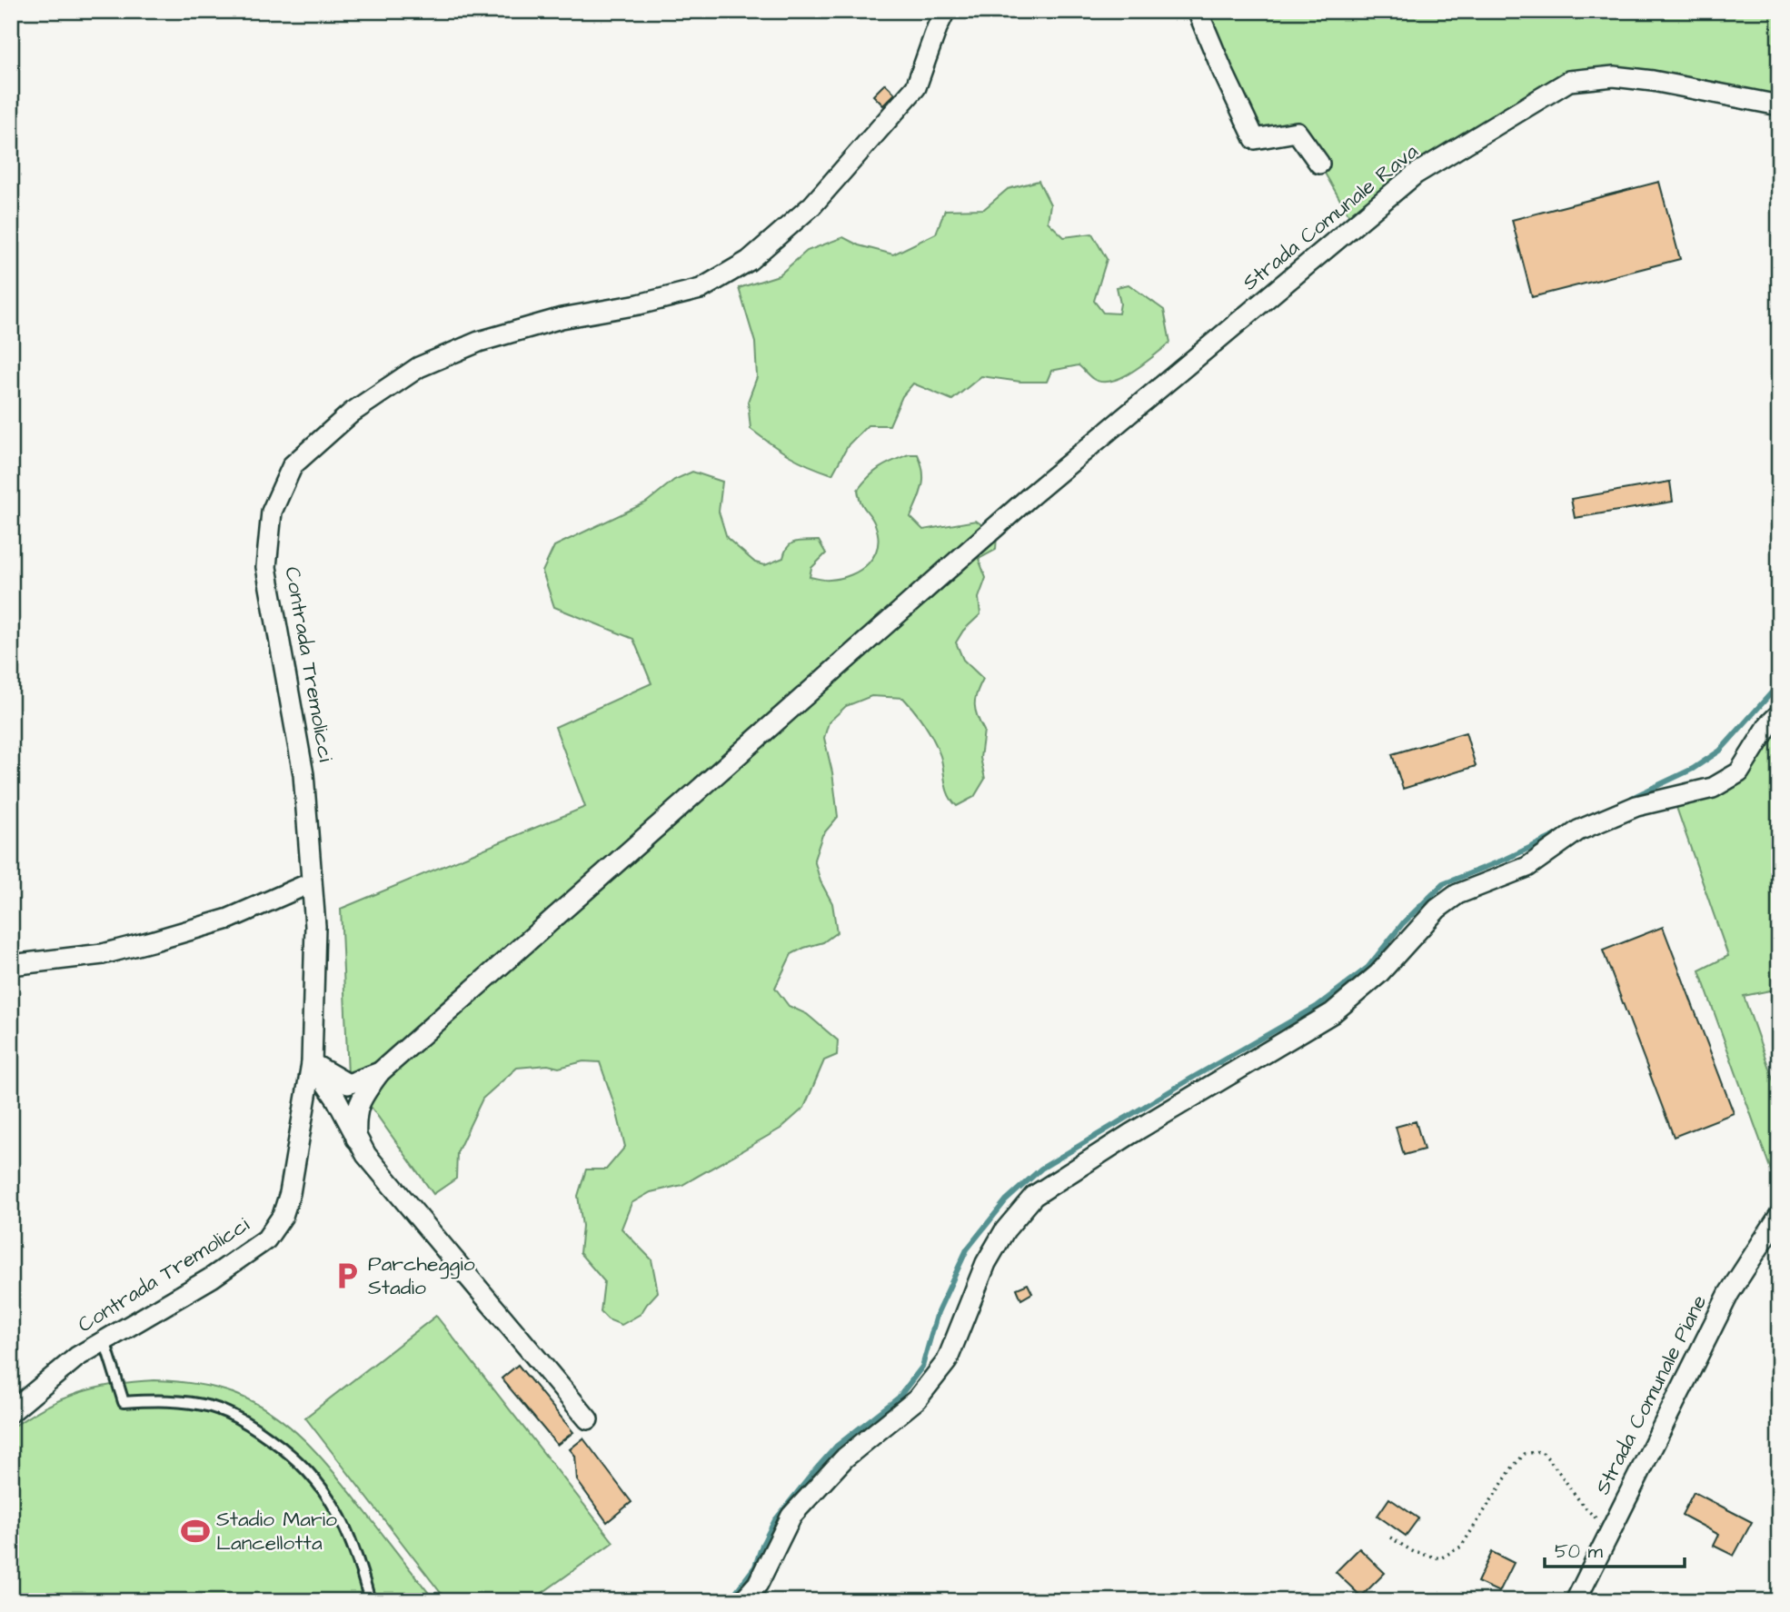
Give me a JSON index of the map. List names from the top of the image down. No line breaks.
{"streets":{"street":["Strada Comunale Rava","Contrada Tremolicci","Strada Comunale Piane"]},"places":{"parking":["Parcheggio Stadio"],"sports":["Stadio Mario Lancellotta"]},"scale_bar":"50 m"}
